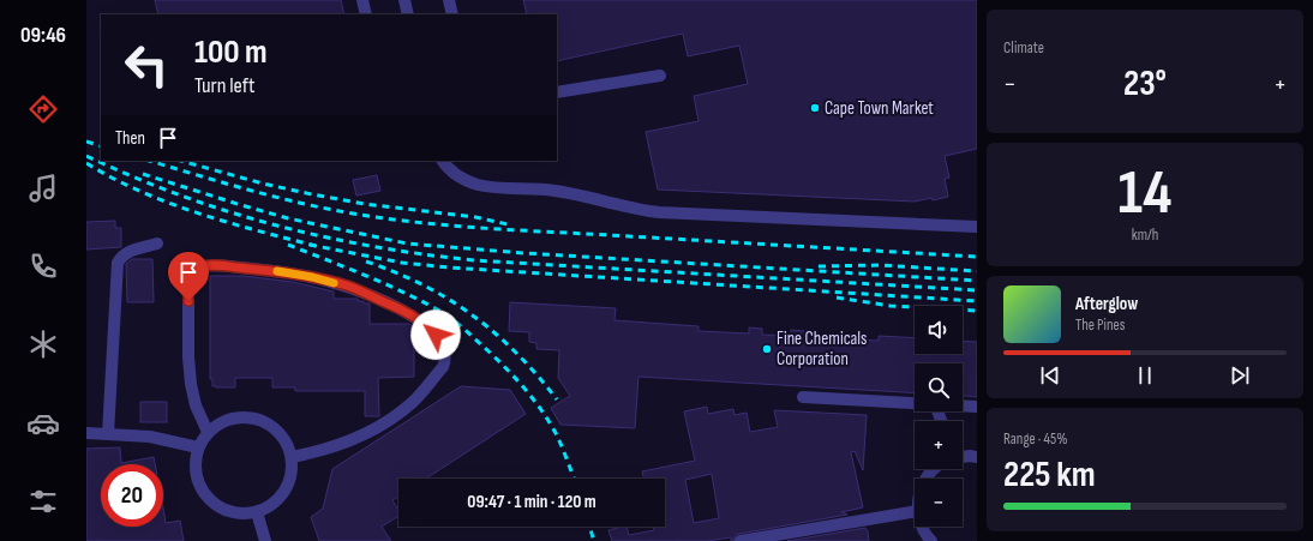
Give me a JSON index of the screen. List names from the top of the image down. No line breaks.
{"places":["Cape Town Market","Fine Chemicals Corporation"],"page":{"tabs":"09:46","tile":["Climate",["14","km/h"],["Range · 45%","225 km"]],"turn":["100 m","Turn left"],"heat":["−","23°","+"],"then":"Then","song":["Afterglow","The Pines"],"map_buttons":["+","−"],"limit":"20","trip":"09:47 · 1 min · 120 m"}}
